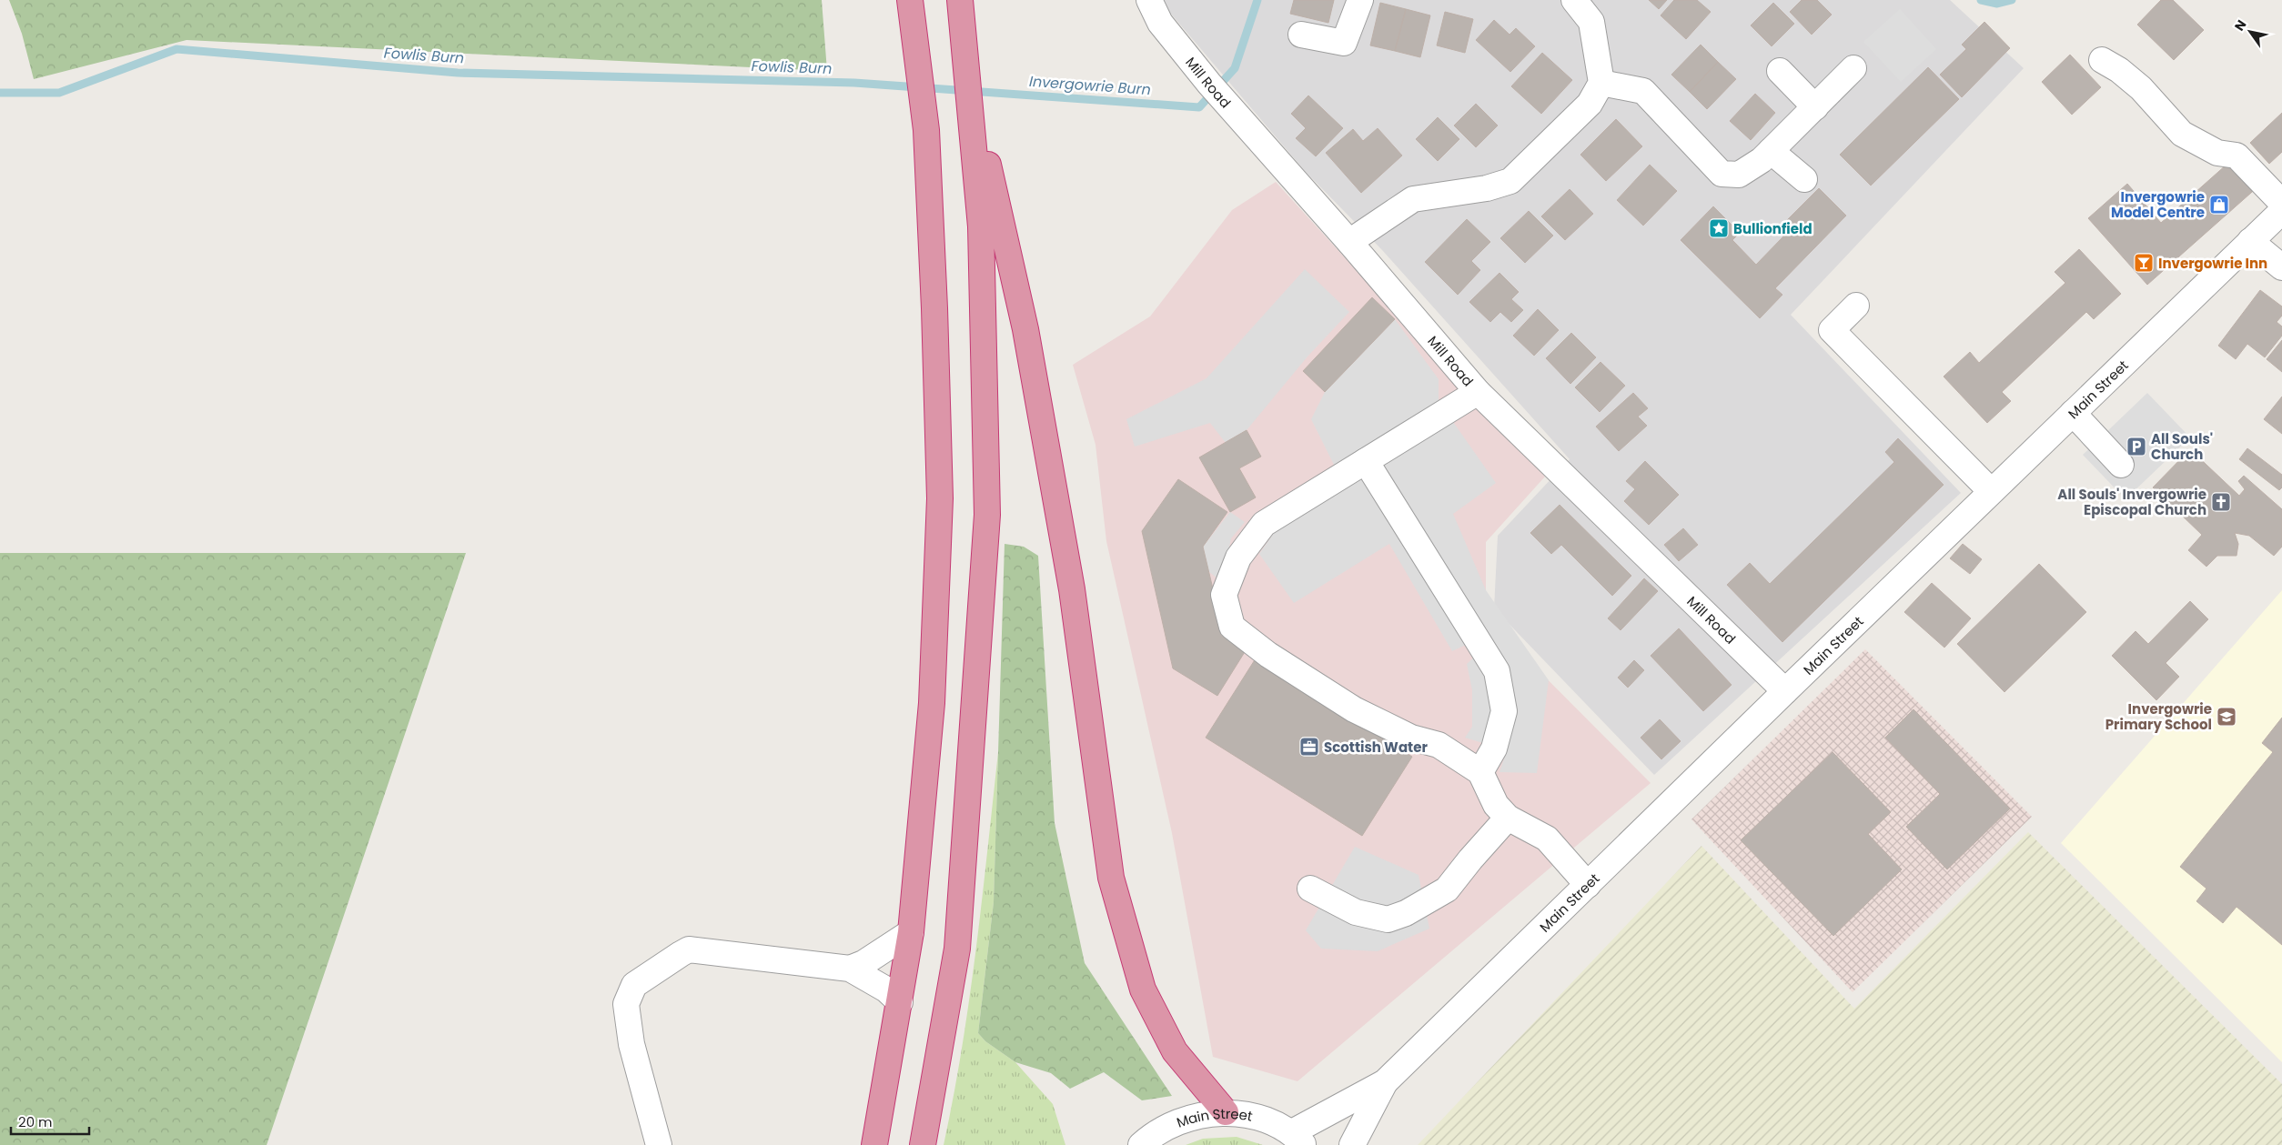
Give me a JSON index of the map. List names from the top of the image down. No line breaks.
{"streets":{"street":["Mill Road","Main Street"]},"crossings":[["Mill Road","Main Street"]],"water":["Fowlis Burn","Invergowrie Burn"],"places":{"shop":["Invergowrie Model Centre"],"place":["Bullionfield"],"bar":["Invergowrie Inn"],"parking":["All Souls' Church"],"church":["All Souls' Invergowrie Episcopal Church"],"school or university":["Invergowrie Primary School"],"office":["Scottish Water"]},"scale_bar":"20 m","north":"top left"}
